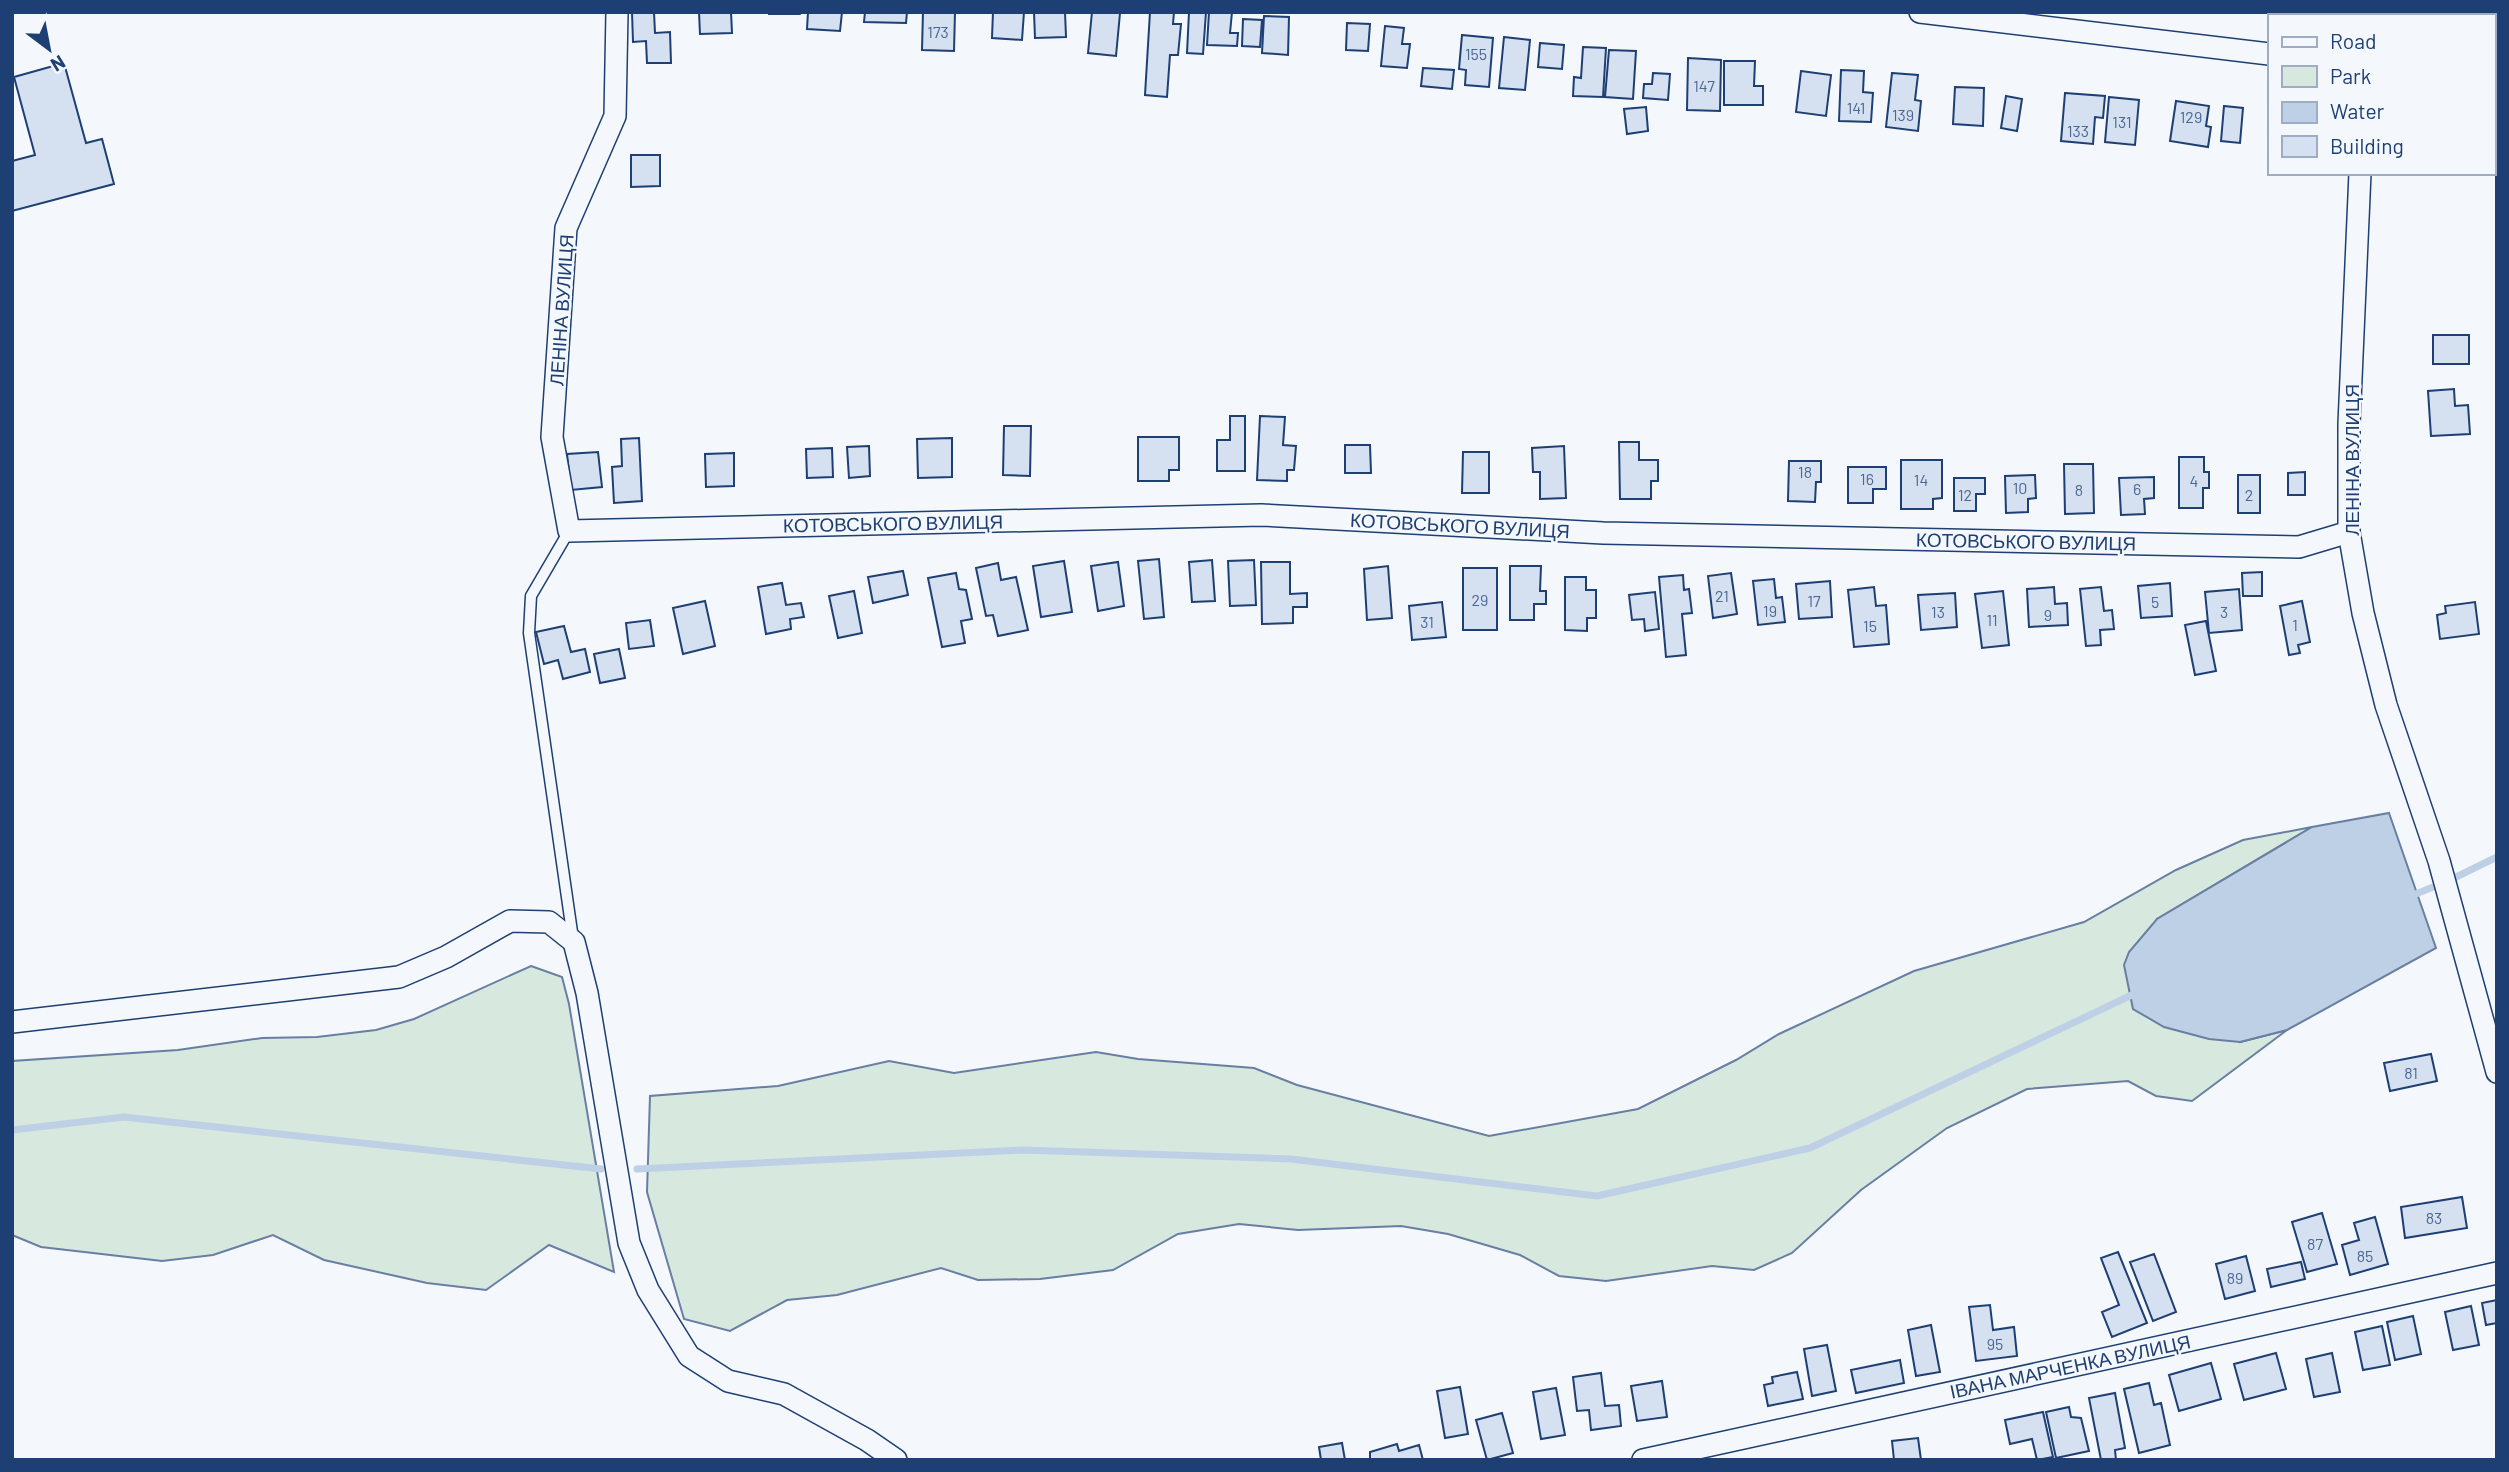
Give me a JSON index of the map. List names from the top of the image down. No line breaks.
{"streets":{"street":["ЛЕНІНА ВУЛИЦЯ","КОТОВСЬКОГО ВУЛИЦЯ","ІВАНА МАРЧЕНКА ВУЛИЦЯ"]},"crossings":[["ЛЕНІНА ВУЛИЦЯ","КОТОВСЬКОГО ВУЛИЦЯ"]],"house_numbers":["173","155","147","141","139","129","131","133","18","16","14","4","10","6","8","12","2","21","29","17","5","19","13","3","9","11","31","1","15","81","83","87","85","89","95"],"legend":["Road","Park","Water","Building"],"north":"bottom right"}
